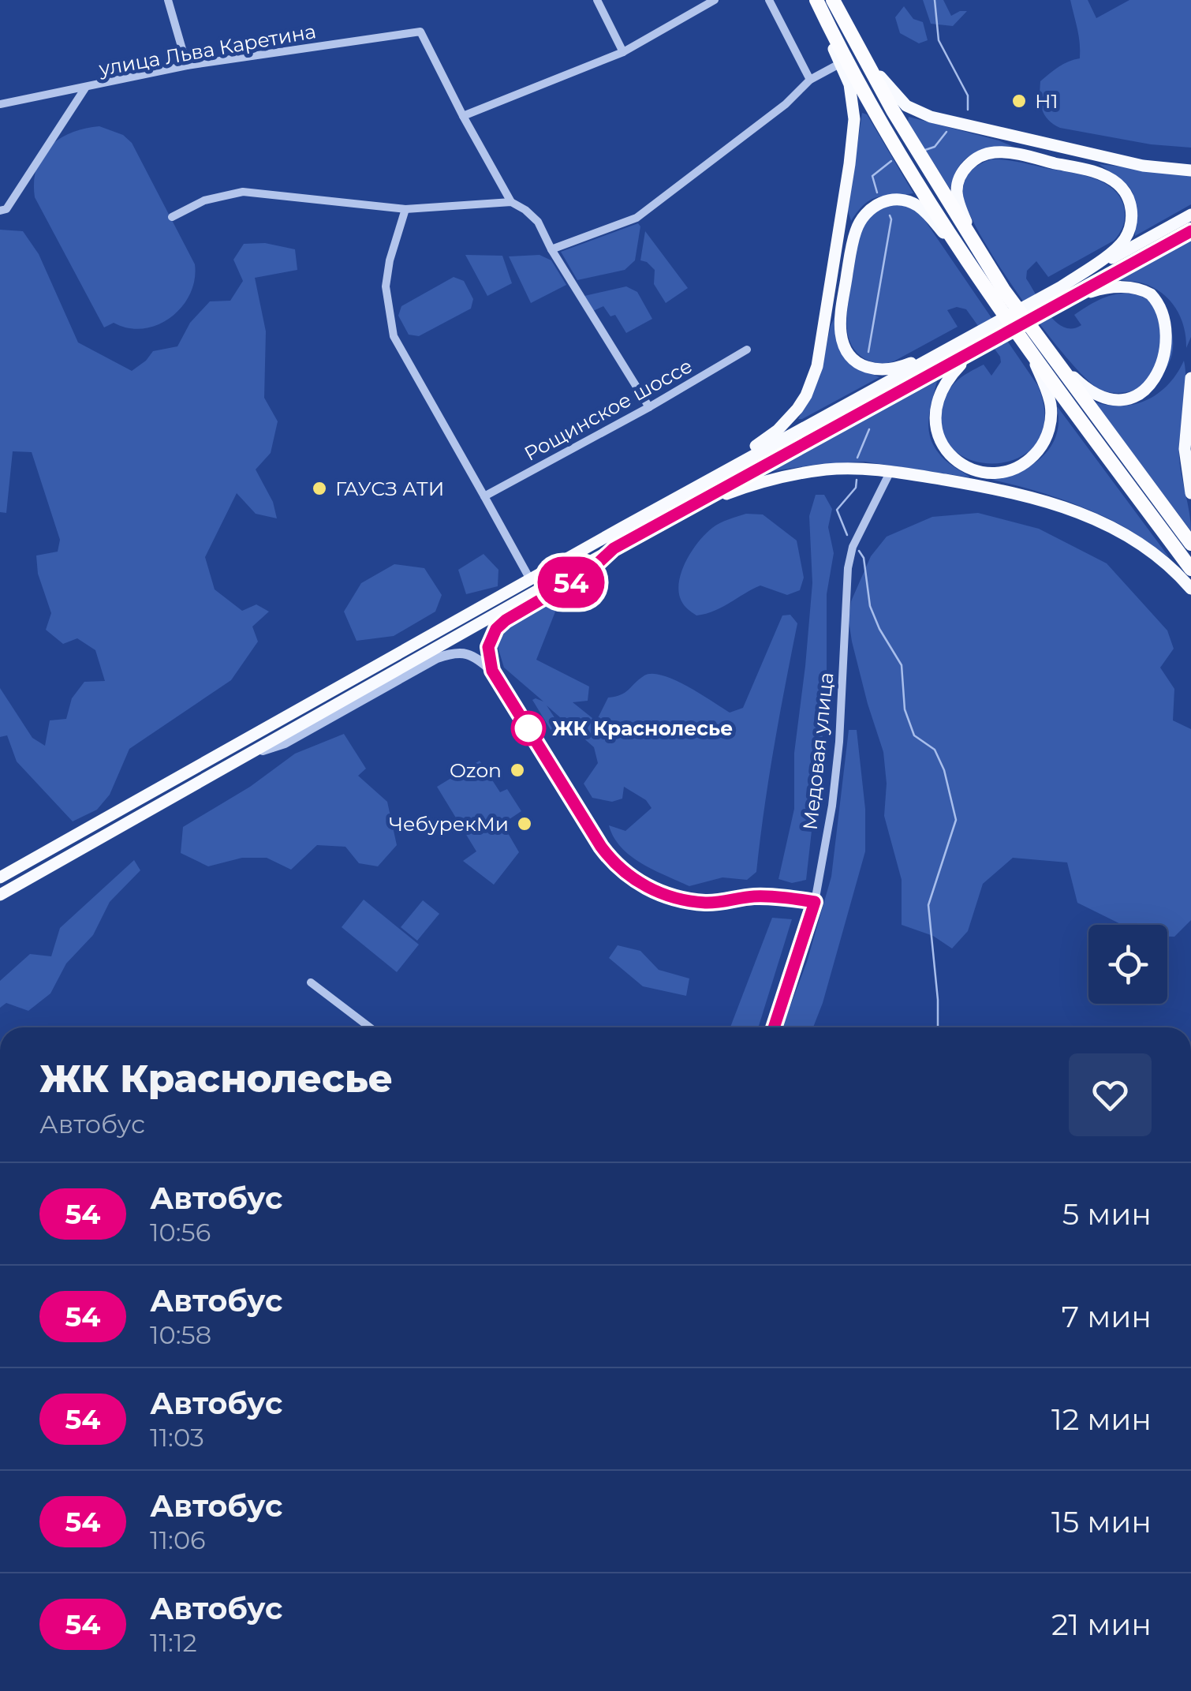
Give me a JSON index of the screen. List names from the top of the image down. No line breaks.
{"streets":{"street":["улица Льва Каретина","Рощинское шоссе","Медовая улица"]},"places":["Н1","ГАУСЗ АТИ","ЖК Краснолесье","Ozon","ЧебурекМи"],"lines":["bus line 54"],"page":{"on_map":"54","heading":["ЖК Краснолесье","Автобус"],"list":[{"mark":"54","name":"Автобус","note":"10:56","value":"5 мин"},{"mark":"54","name":"Автобус","note":"10:58","value":"7 мин"},{"mark":"54","name":"Автобус","note":"11:03","value":"12 мин"},{"mark":"54","name":"Автобус","note":"11:06","value":"15 мин"},{"mark":"54","name":"Автобус","note":"11:12","value":"21 мин"}]}}
